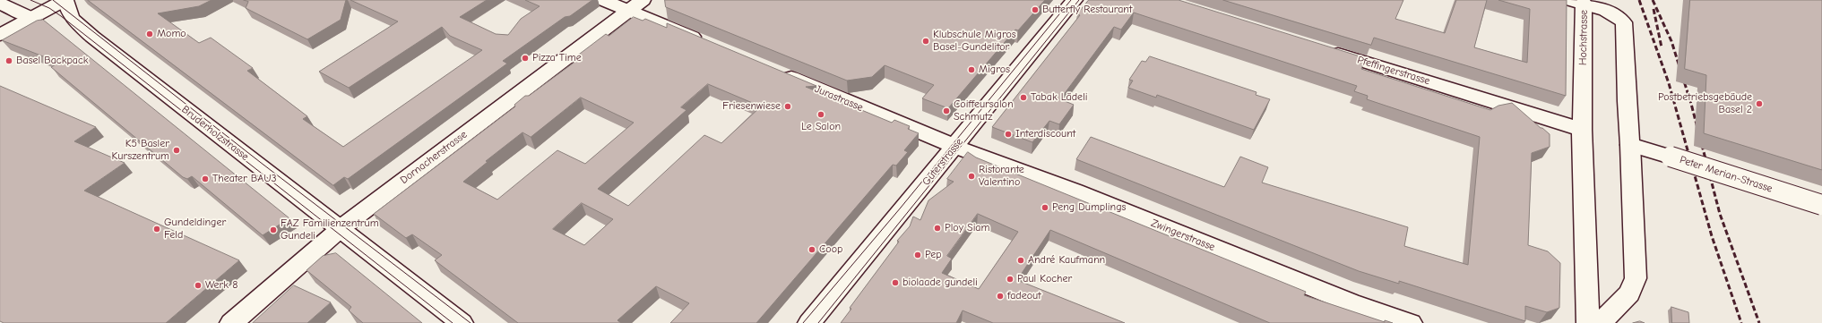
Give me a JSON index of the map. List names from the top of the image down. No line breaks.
{"streets":{"street":["Hochstrasse","Pfeffingerstrasse","Jurastrasse","Bruderholzstrasse","Dornacherstrasse","Güterstrasse","Peter Merian-Strasse","Zwingerstrasse"]},"crossings":[["Hochstrasse","Pfeffingerstrasse"],["Hochstrasse","Peter Merian-Strasse"],["Jurastrasse","Güterstrasse"],["Jurastrasse","Zwingerstrasse"],["Bruderholzstrasse","Dornacherstrasse"],["Güterstrasse","Zwingerstrasse"]],"places":["Butterfly Restaurant","Momo","Klubschule Migros Basel-Gundelitor","Pizza Time","Basel Backpack","Migros","Tabak Lädeli","Postbetriebsgebäude Basel 2","Friesenwiese","Coiffeursalon Schmutz","Le Salon","Interdiscount","K5 Basler Kurszentrum","Ristorante Valentino","Theater BAU3","Peng Dumplings","Ploy Siam","Gundeldinger Feld","FAZ Familienzentrum Gundeli","Coop","Pep","André Kaufmann","Paul Kocher","biolaade gundeli","Werk 8","fadeout"]}
